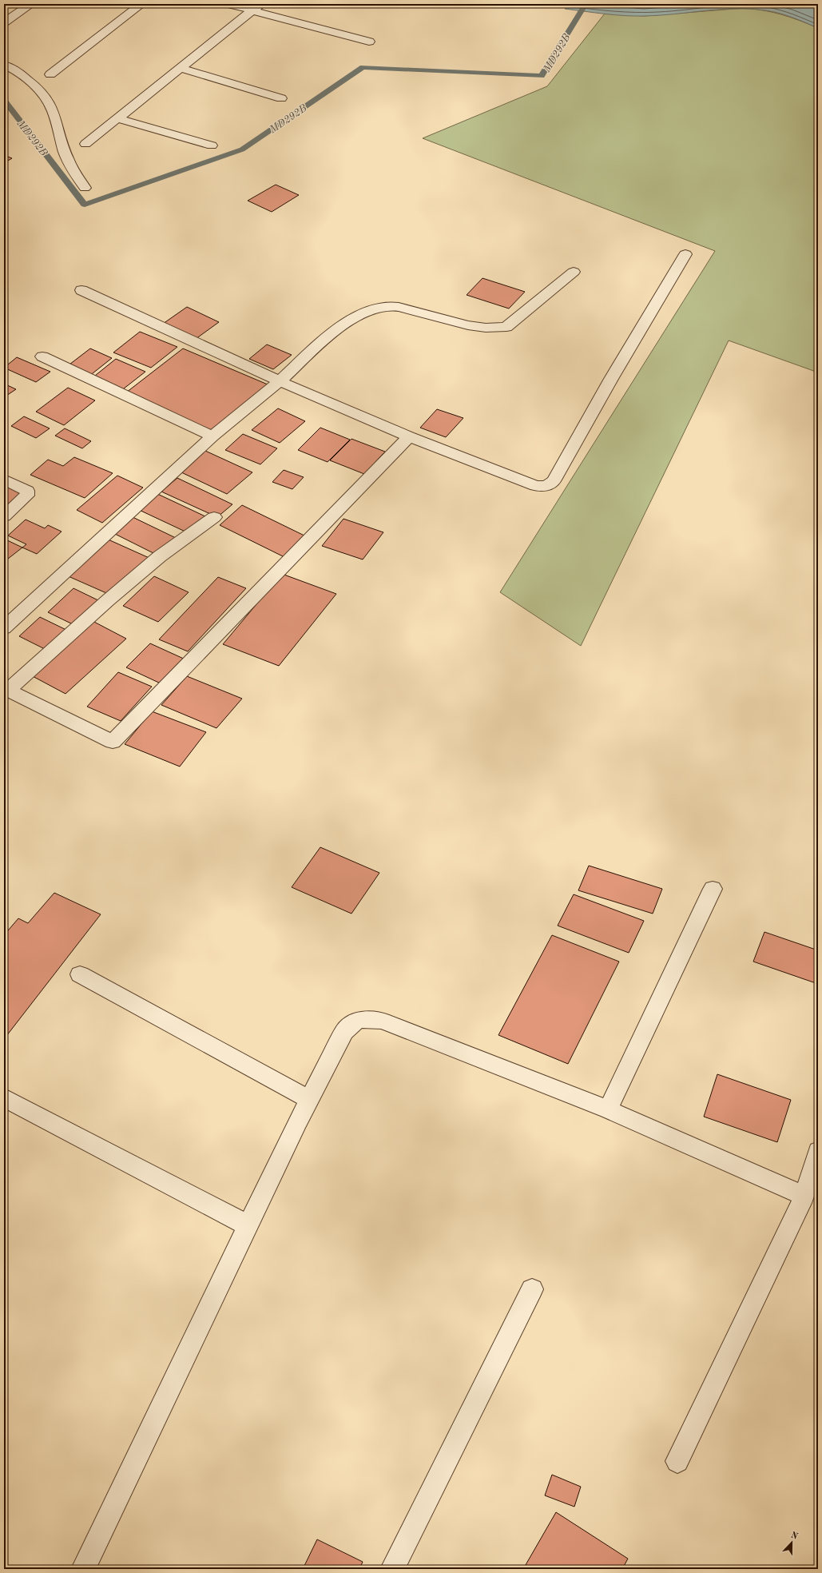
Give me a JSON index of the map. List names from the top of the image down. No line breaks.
{"water":["MD292B"],"north":"top"}
